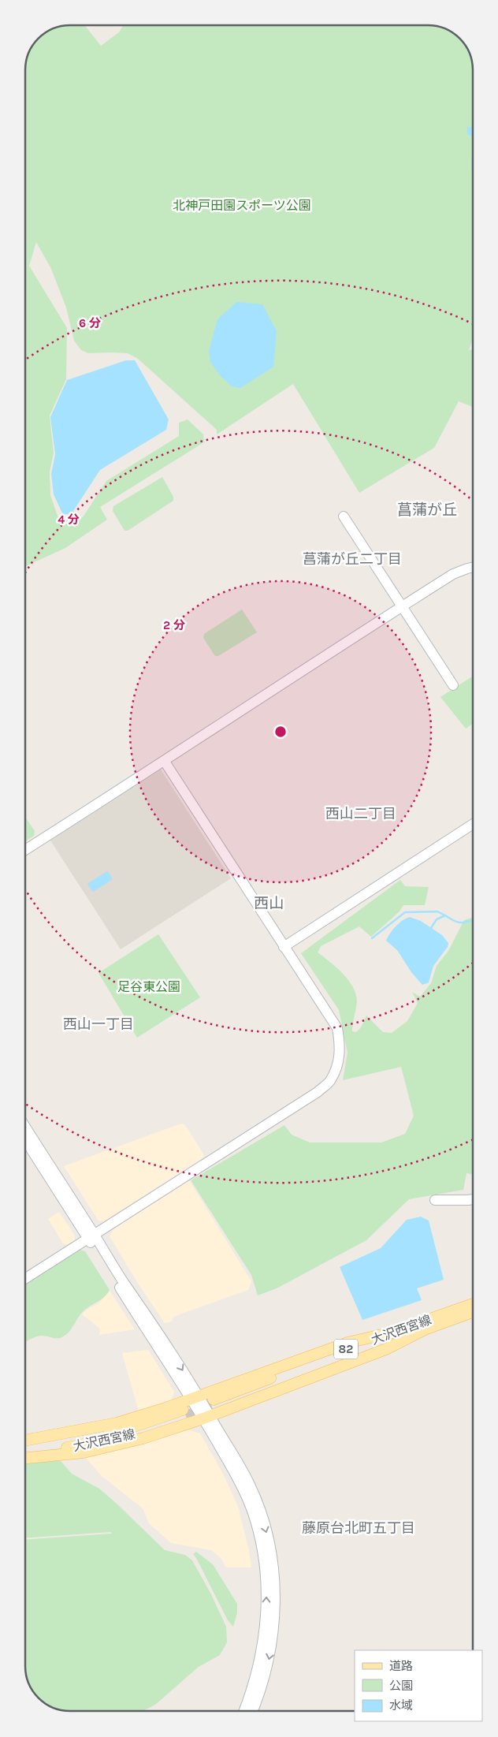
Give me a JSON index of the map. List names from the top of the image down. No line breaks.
{"streets":{"main road":["大沢西宮線","82"]},"districts":["菖蒲が丘","菖蒲が丘二丁目","西山二丁目","西山","西山一丁目","藤原台北町五丁目"],"parks":["北神戸田園スポーツ公園","足谷東公園"],"legend":["道路","公園","水域"],"rings":["6 分","4 分","2 分"]}
